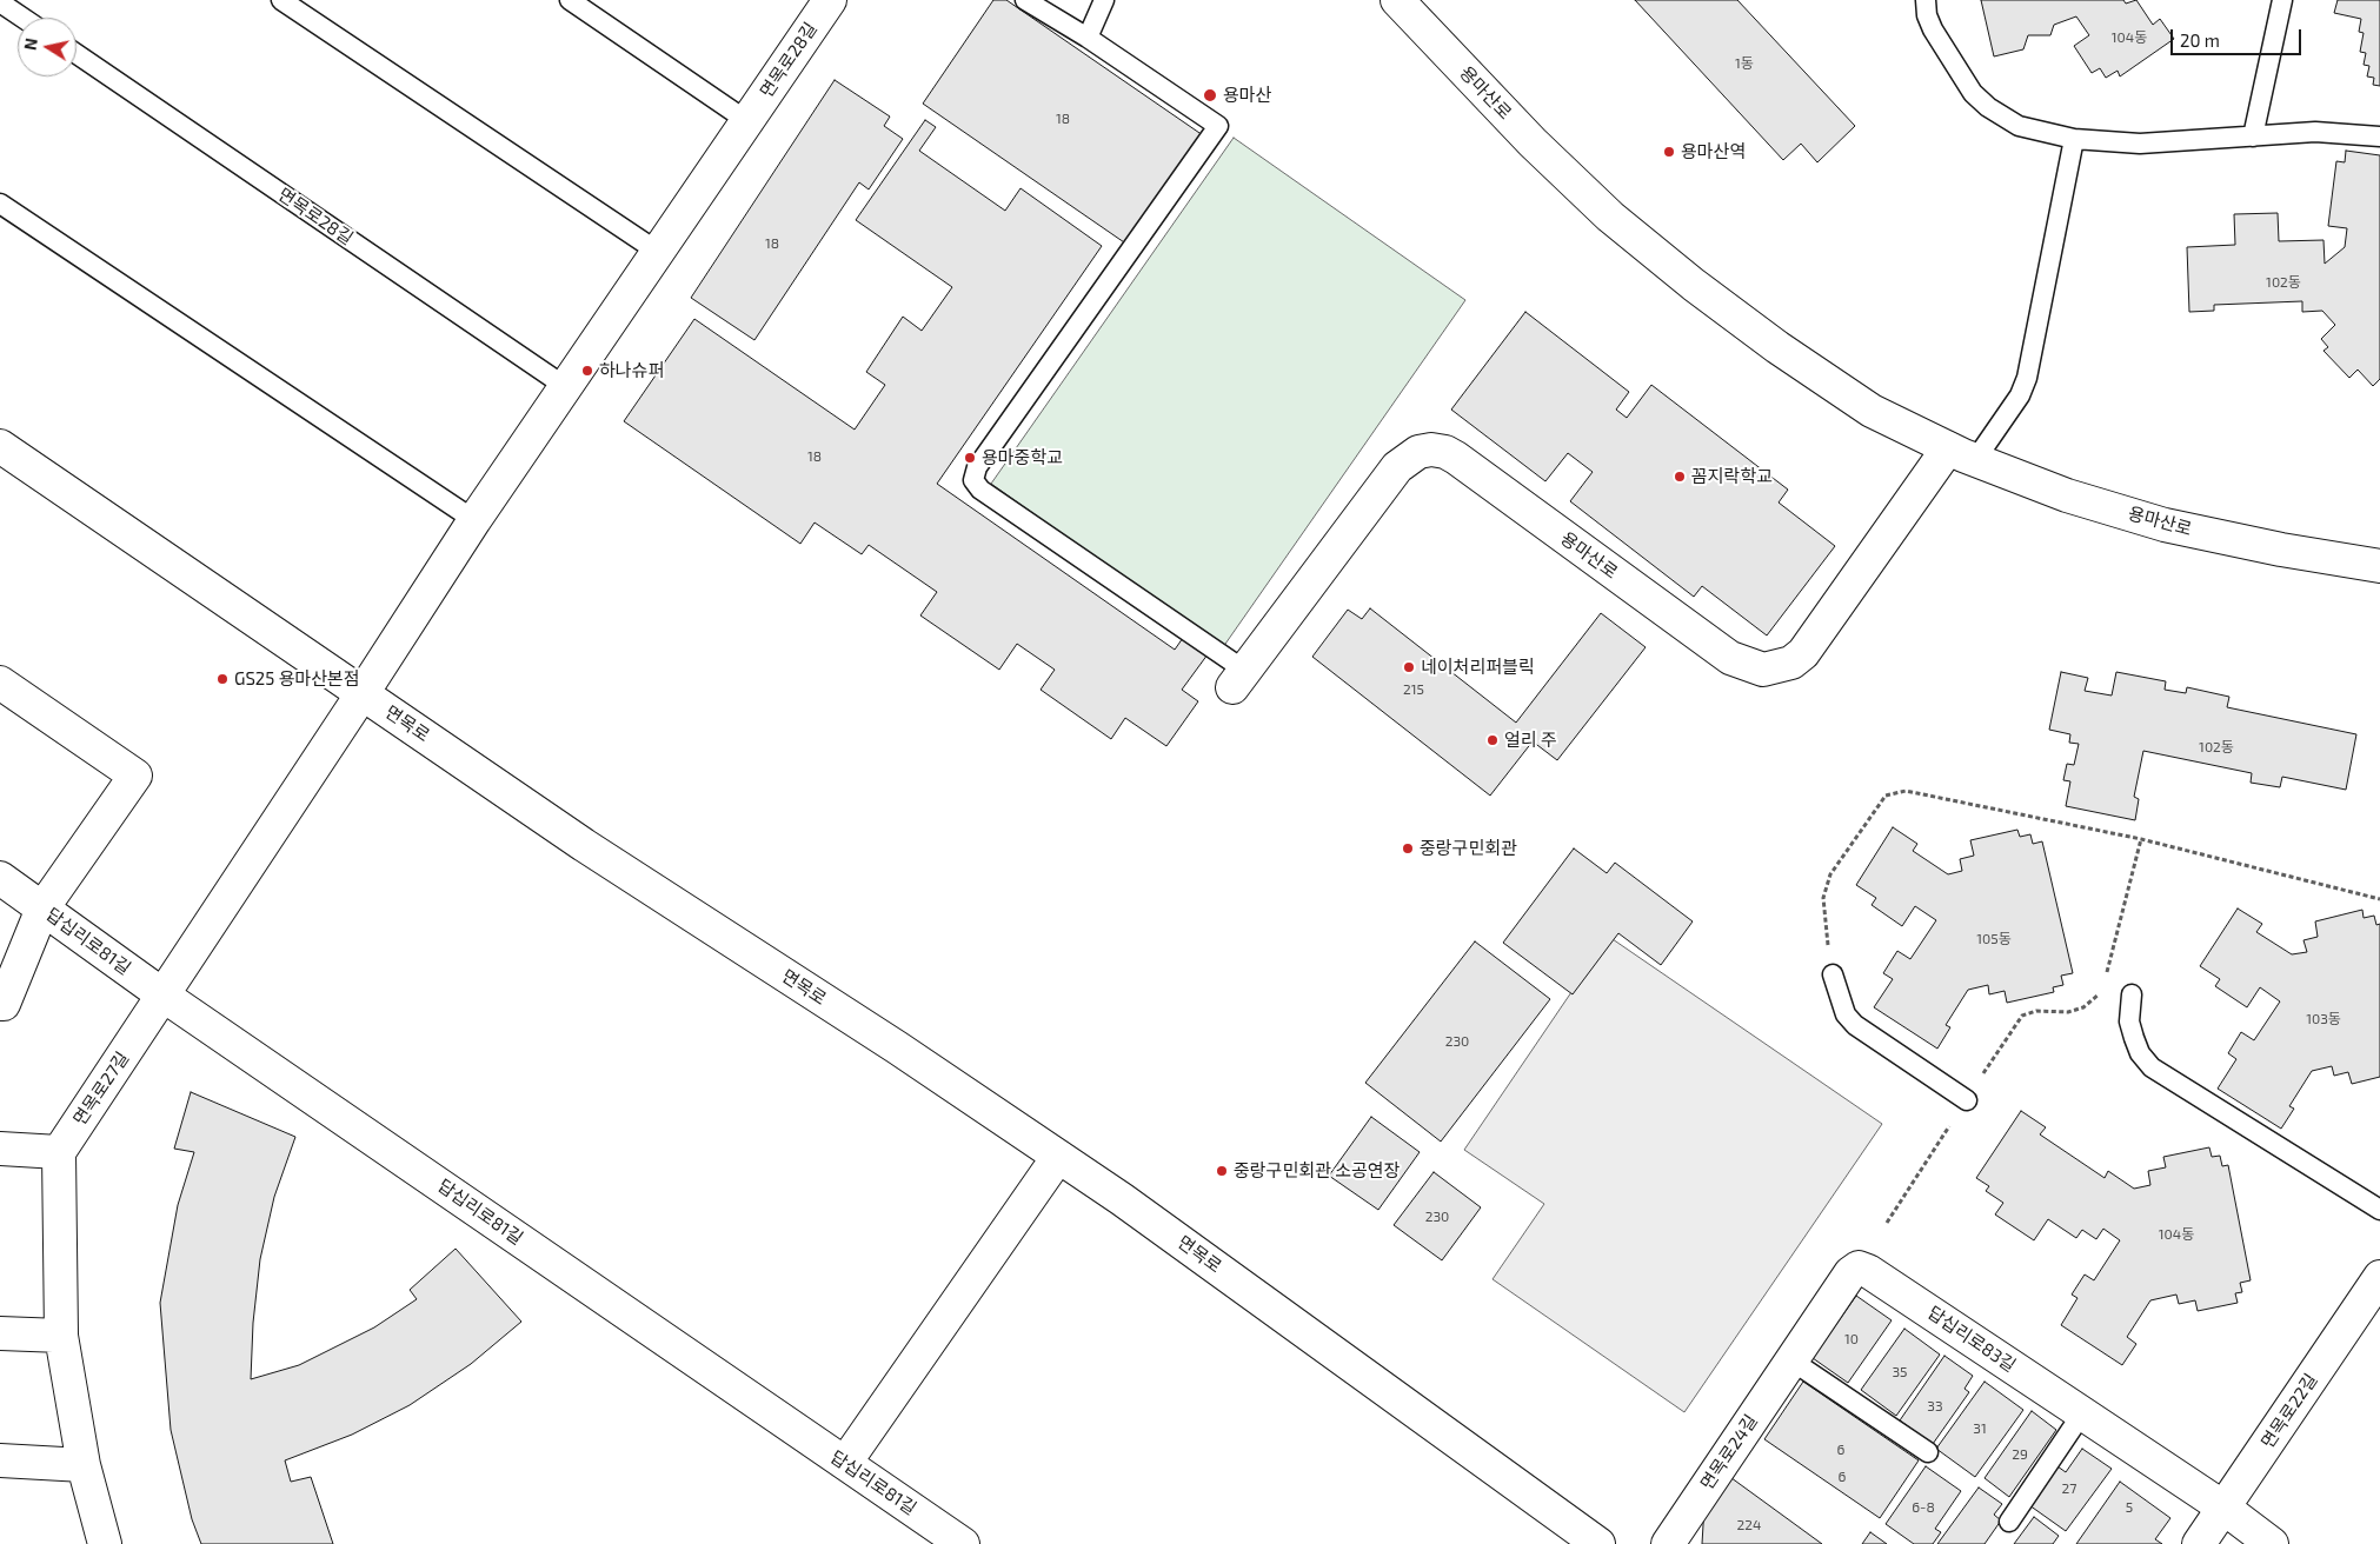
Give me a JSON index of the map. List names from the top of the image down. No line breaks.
{"streets":{"street":["면목로28길","용마산로","면목로","답십리로81길","면목로27길","답십리로83길","면목로22길","면목로24길"]},"crossings":[["면목로28길","면목로"],["면목로28길","면목로27길"],["면목로","면목로27길"],["답십리로81길","면목로27길"],["답십리로83길","면목로22길"],["답십리로83길","면목로24길"]],"places":["용마산","용마산역","하나슈퍼","용마중학교","꼼지락학교","네이처리퍼블릭","GS25 용마산본점","얼리 주","중랑구민회관","중랑구민회관 소공연장"],"house_numbers":["104동","1동","18","18","102동","18","215","102동","105동","103동","230","230","104동","10","35","33","31","6","29","6","27","6-8","5","224"],"scale_bar":"20 m","north":"left"}
